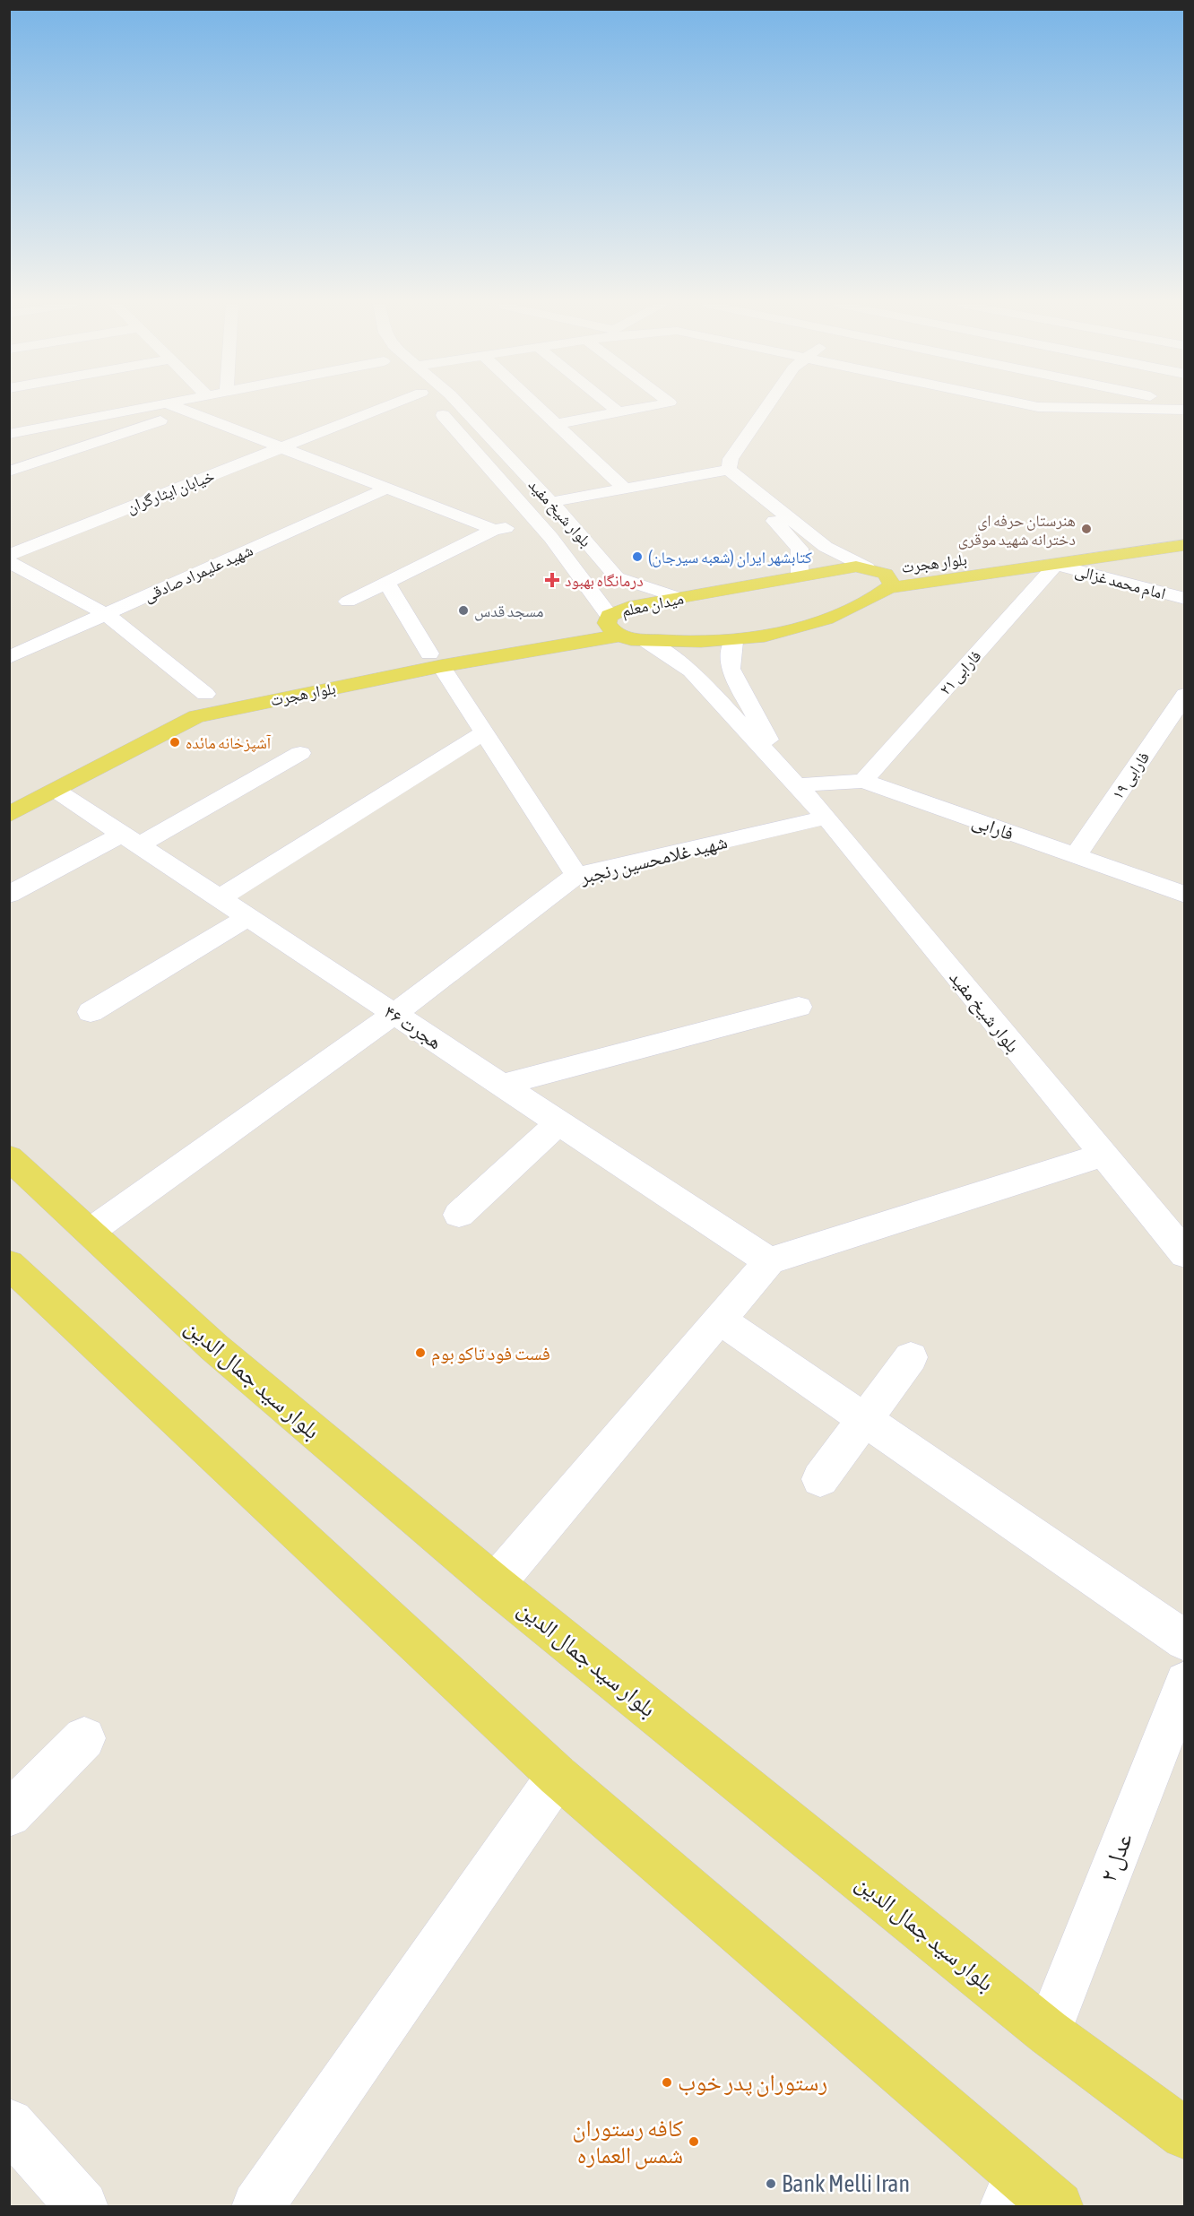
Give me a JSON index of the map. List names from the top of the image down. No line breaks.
{"streets":{"main road":["بلوار هجرت","میدان معلم","بلوار سید جمال الدین"],"street":["خیابان ایثارگران","بلوار شیخ مفید","شهید علیمراد صادقی","امام محمد غزالی","فارابی ۲۱","فارابی ۱۹","فارابی","شهید غلامحسین رنجبر","هجرت ۴۶","عدل ۲"]},"crossings":[["بلوار شیخ مفید","بلوار هجرت"],["بلوار شیخ مفید","میدان معلم"],["بلوار شیخ مفید","فارابی"],["بلوار شیخ مفید","شهید غلامحسین رنجبر"],["بلوار هجرت","امام محمد غزالی"],["بلوار هجرت","میدان معلم"],["بلوار هجرت","فارابی ۲۱"],["بلوار هجرت","هجرت ۴۶"],["امام محمد غزالی","فارابی ۲۱"],["فارابی ۲۱","فارابی"],["فارابی ۱۹","فارابی"],["شهید غلامحسین رنجبر","هجرت ۴۶"],["شهید غلامحسین رنجبر","بلوار سید جمال الدین"],["بلوار سید جمال الدین","عدل ۲"]],"places":{"other":["هنرستان حرفه ای دخترانه شهید موقری","کتابشهر ایران (شعبه سیرجان)","مسجد قدس","آشپزخانه مائده","فست فود تاکو بوم","رستوران پدر خوب","کافه رستوران شمس العماره","Bank Melli Iran"],"health":["درمانگاه بهبود"]}}
